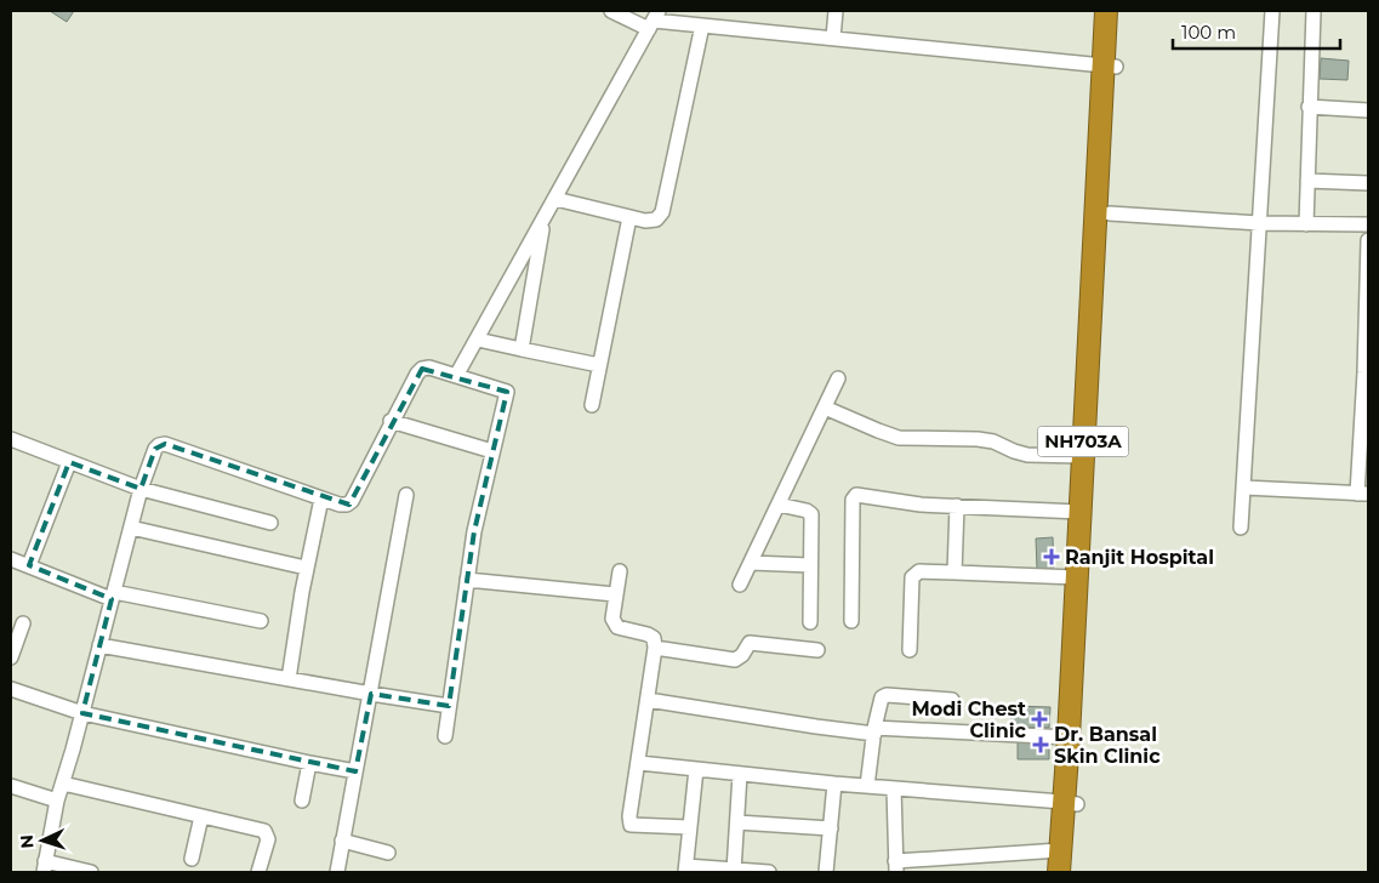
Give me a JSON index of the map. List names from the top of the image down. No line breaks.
{"streets":{"highway":["NH703A"]},"places":{"health":["Ranjit Hospital","Modi Chest Clinic","Dr. Bansal Skin Clinic"]},"scale_bar":"100 m","north":"left"}
